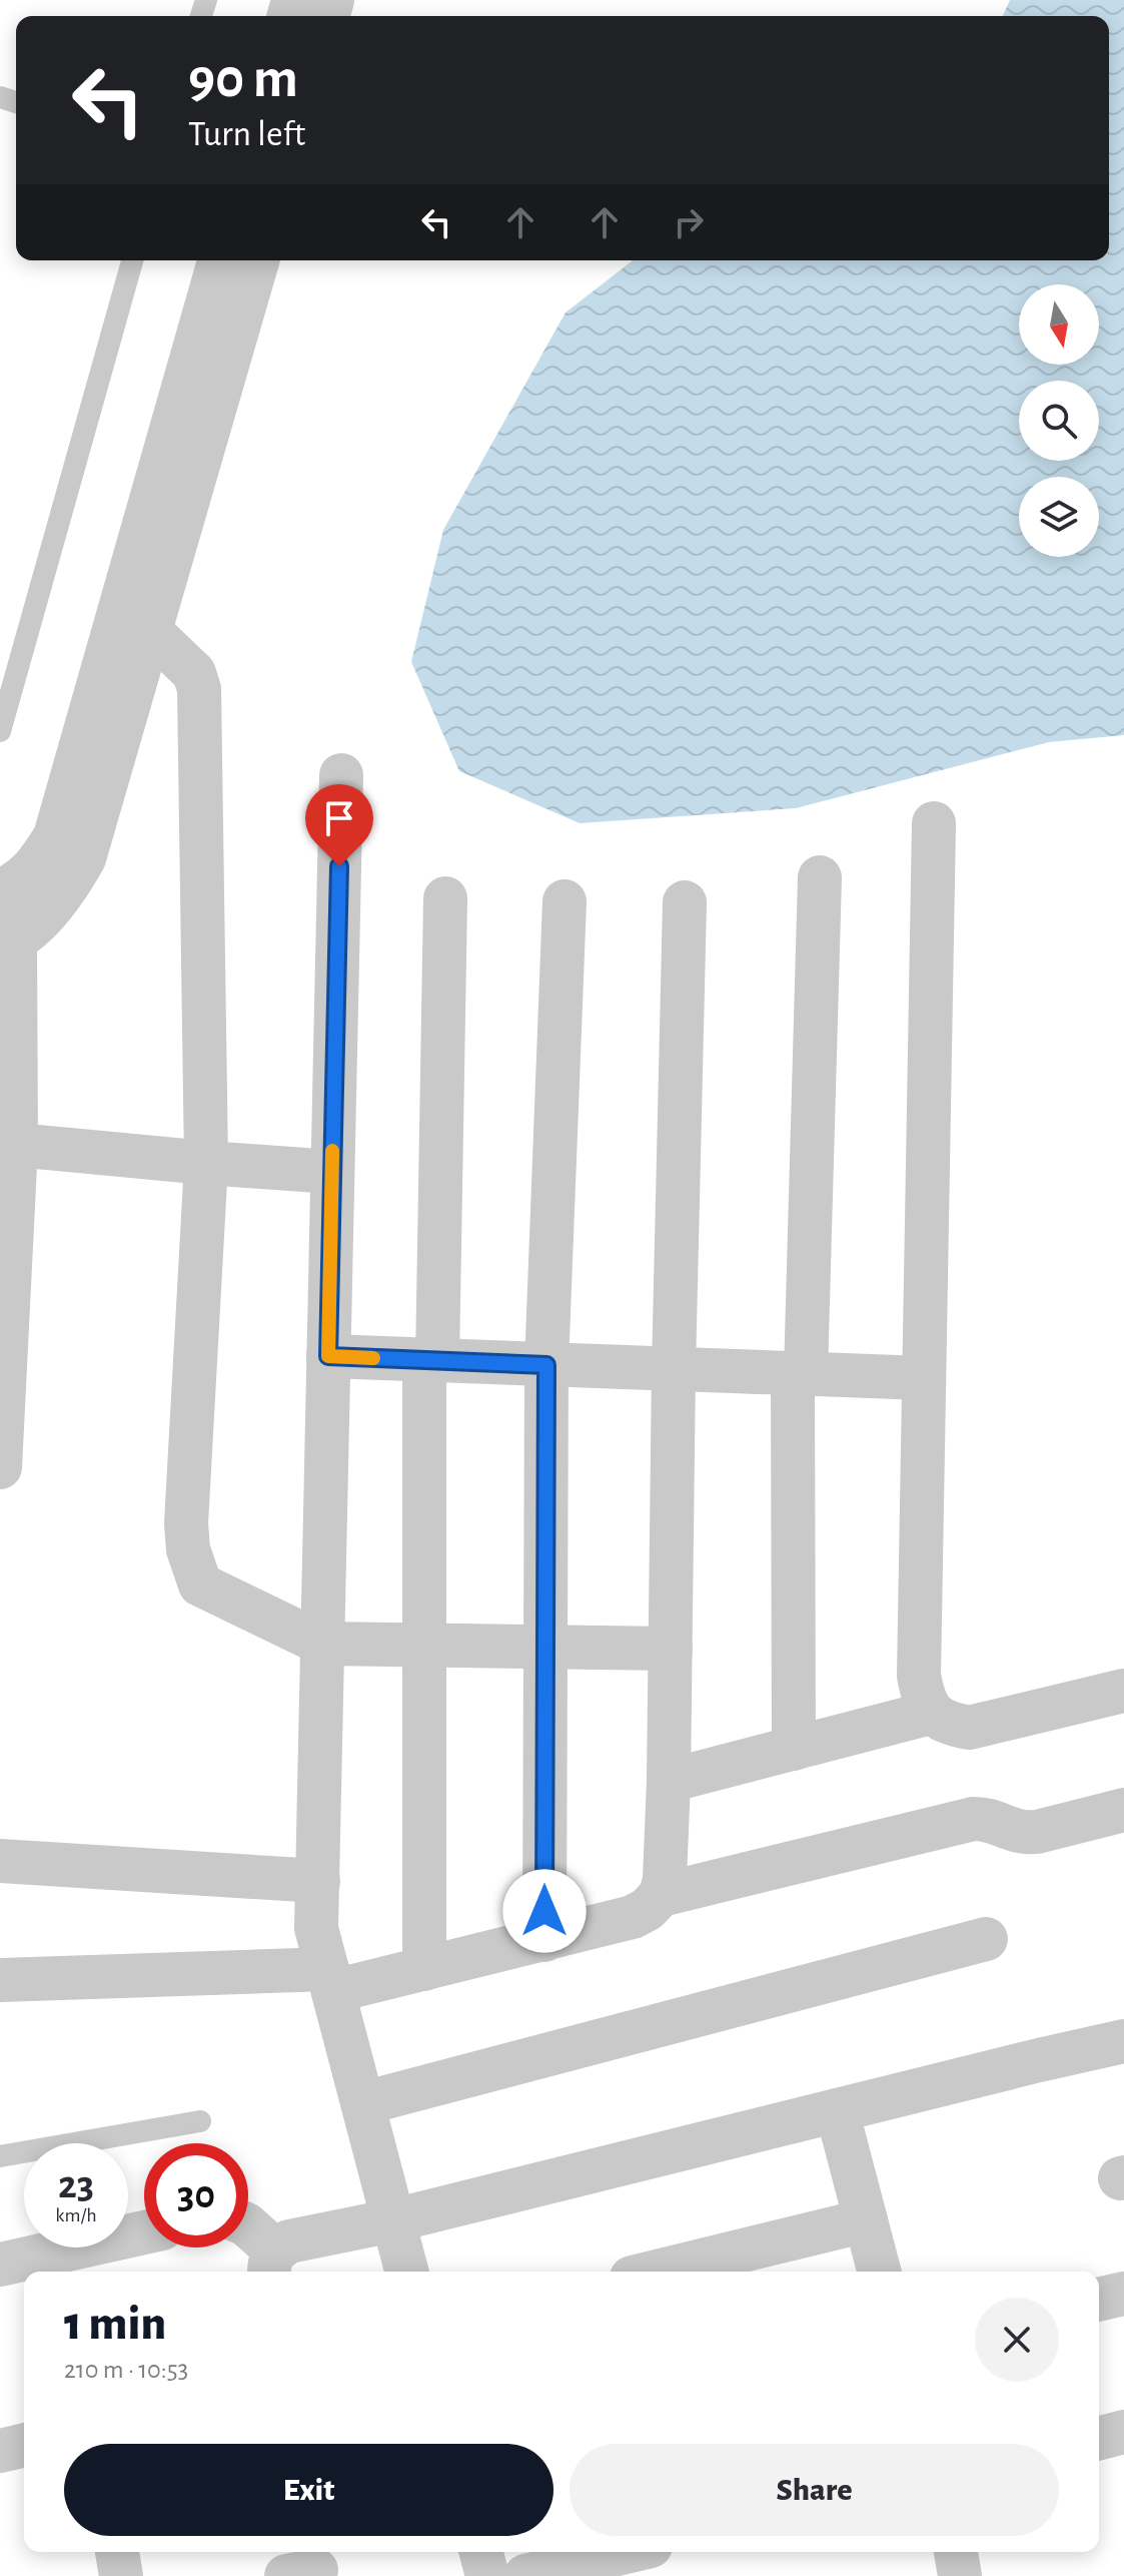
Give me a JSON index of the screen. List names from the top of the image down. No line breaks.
{"north":"bottom","page":{"turn":["90 m","Turn left"],"speed":"23 km/h","limit":"30","heading":["1 min","210 m · 10:53"],"buttons":["Exit","Share"]}}
